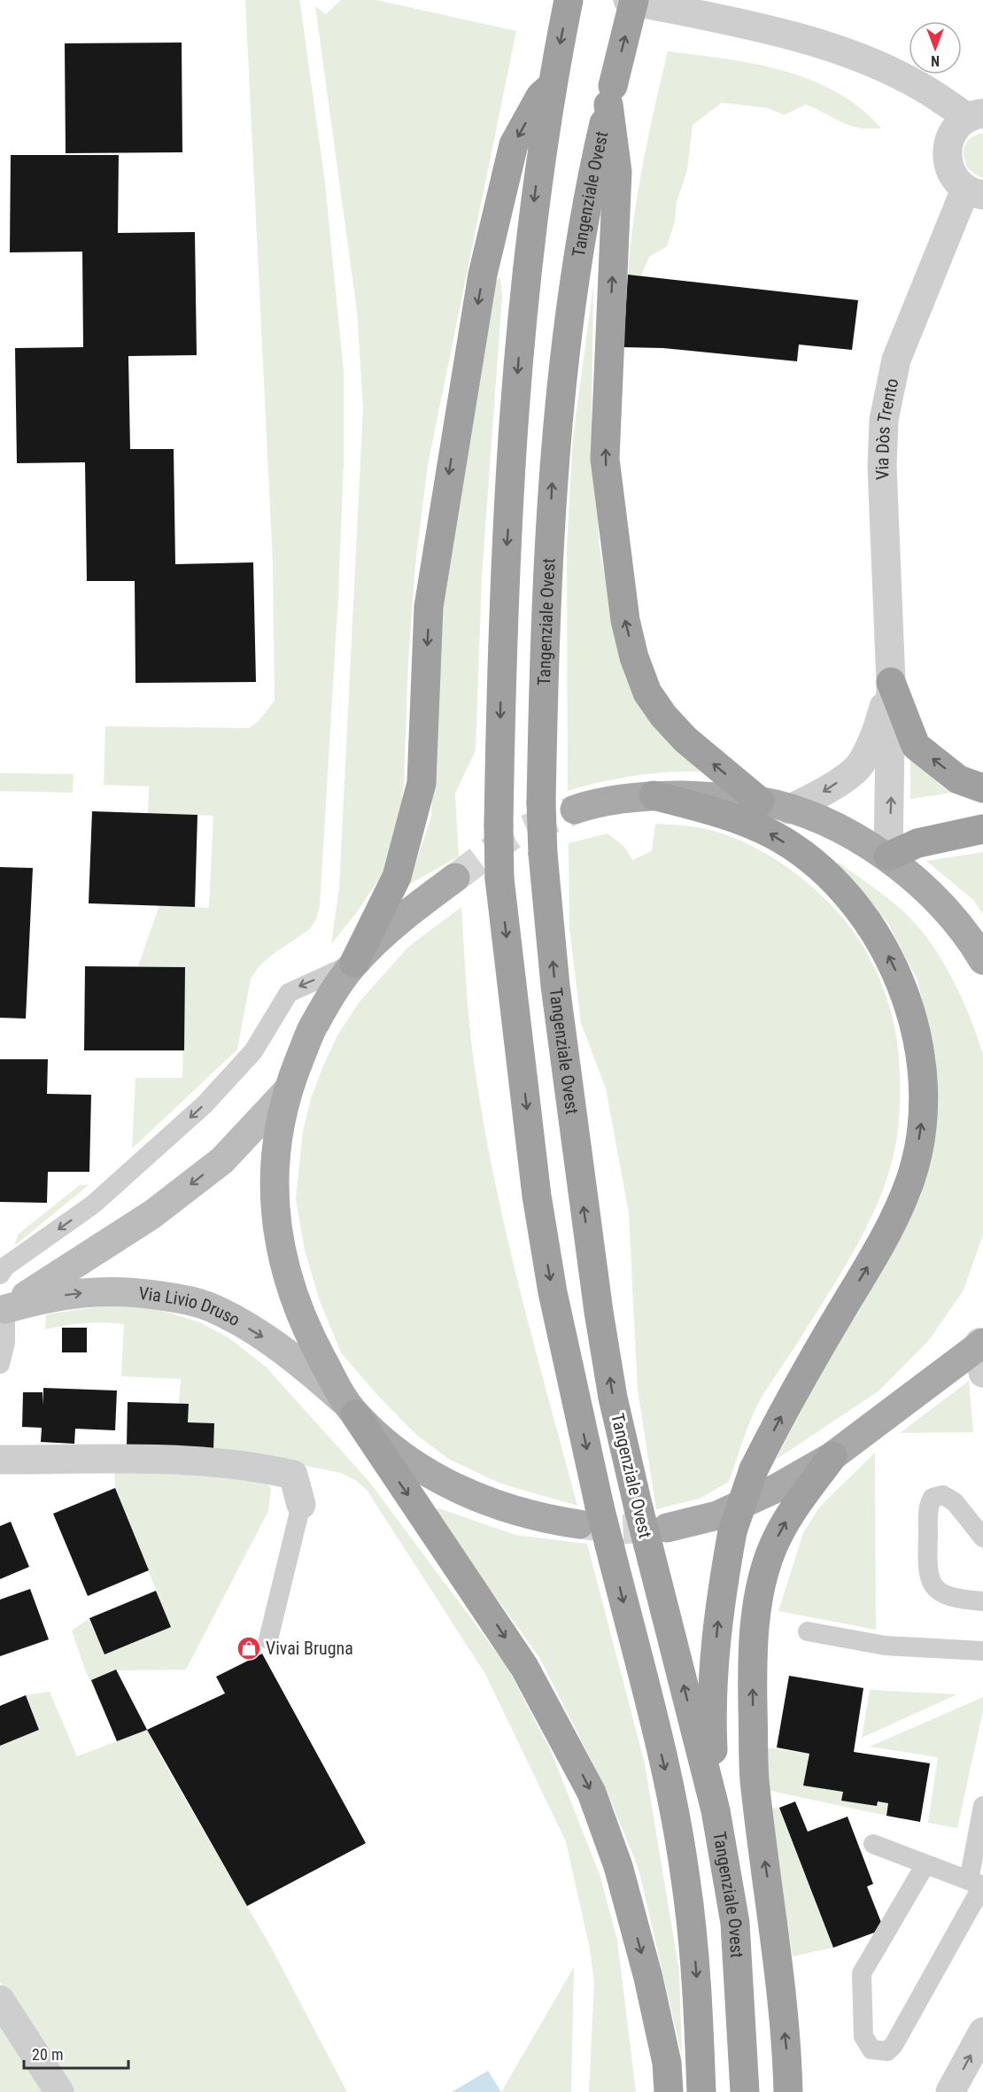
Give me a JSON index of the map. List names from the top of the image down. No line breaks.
{"streets":{"highway":["Tangenziale Ovest"],"main road":["Via Livio Druso"],"street":["Via Dòs Trento"]},"one_way":["Via Livio Druso"],"places":{"shop":["Vivai Brugna"]},"scale_bar":"20 m","north":"bottom"}
